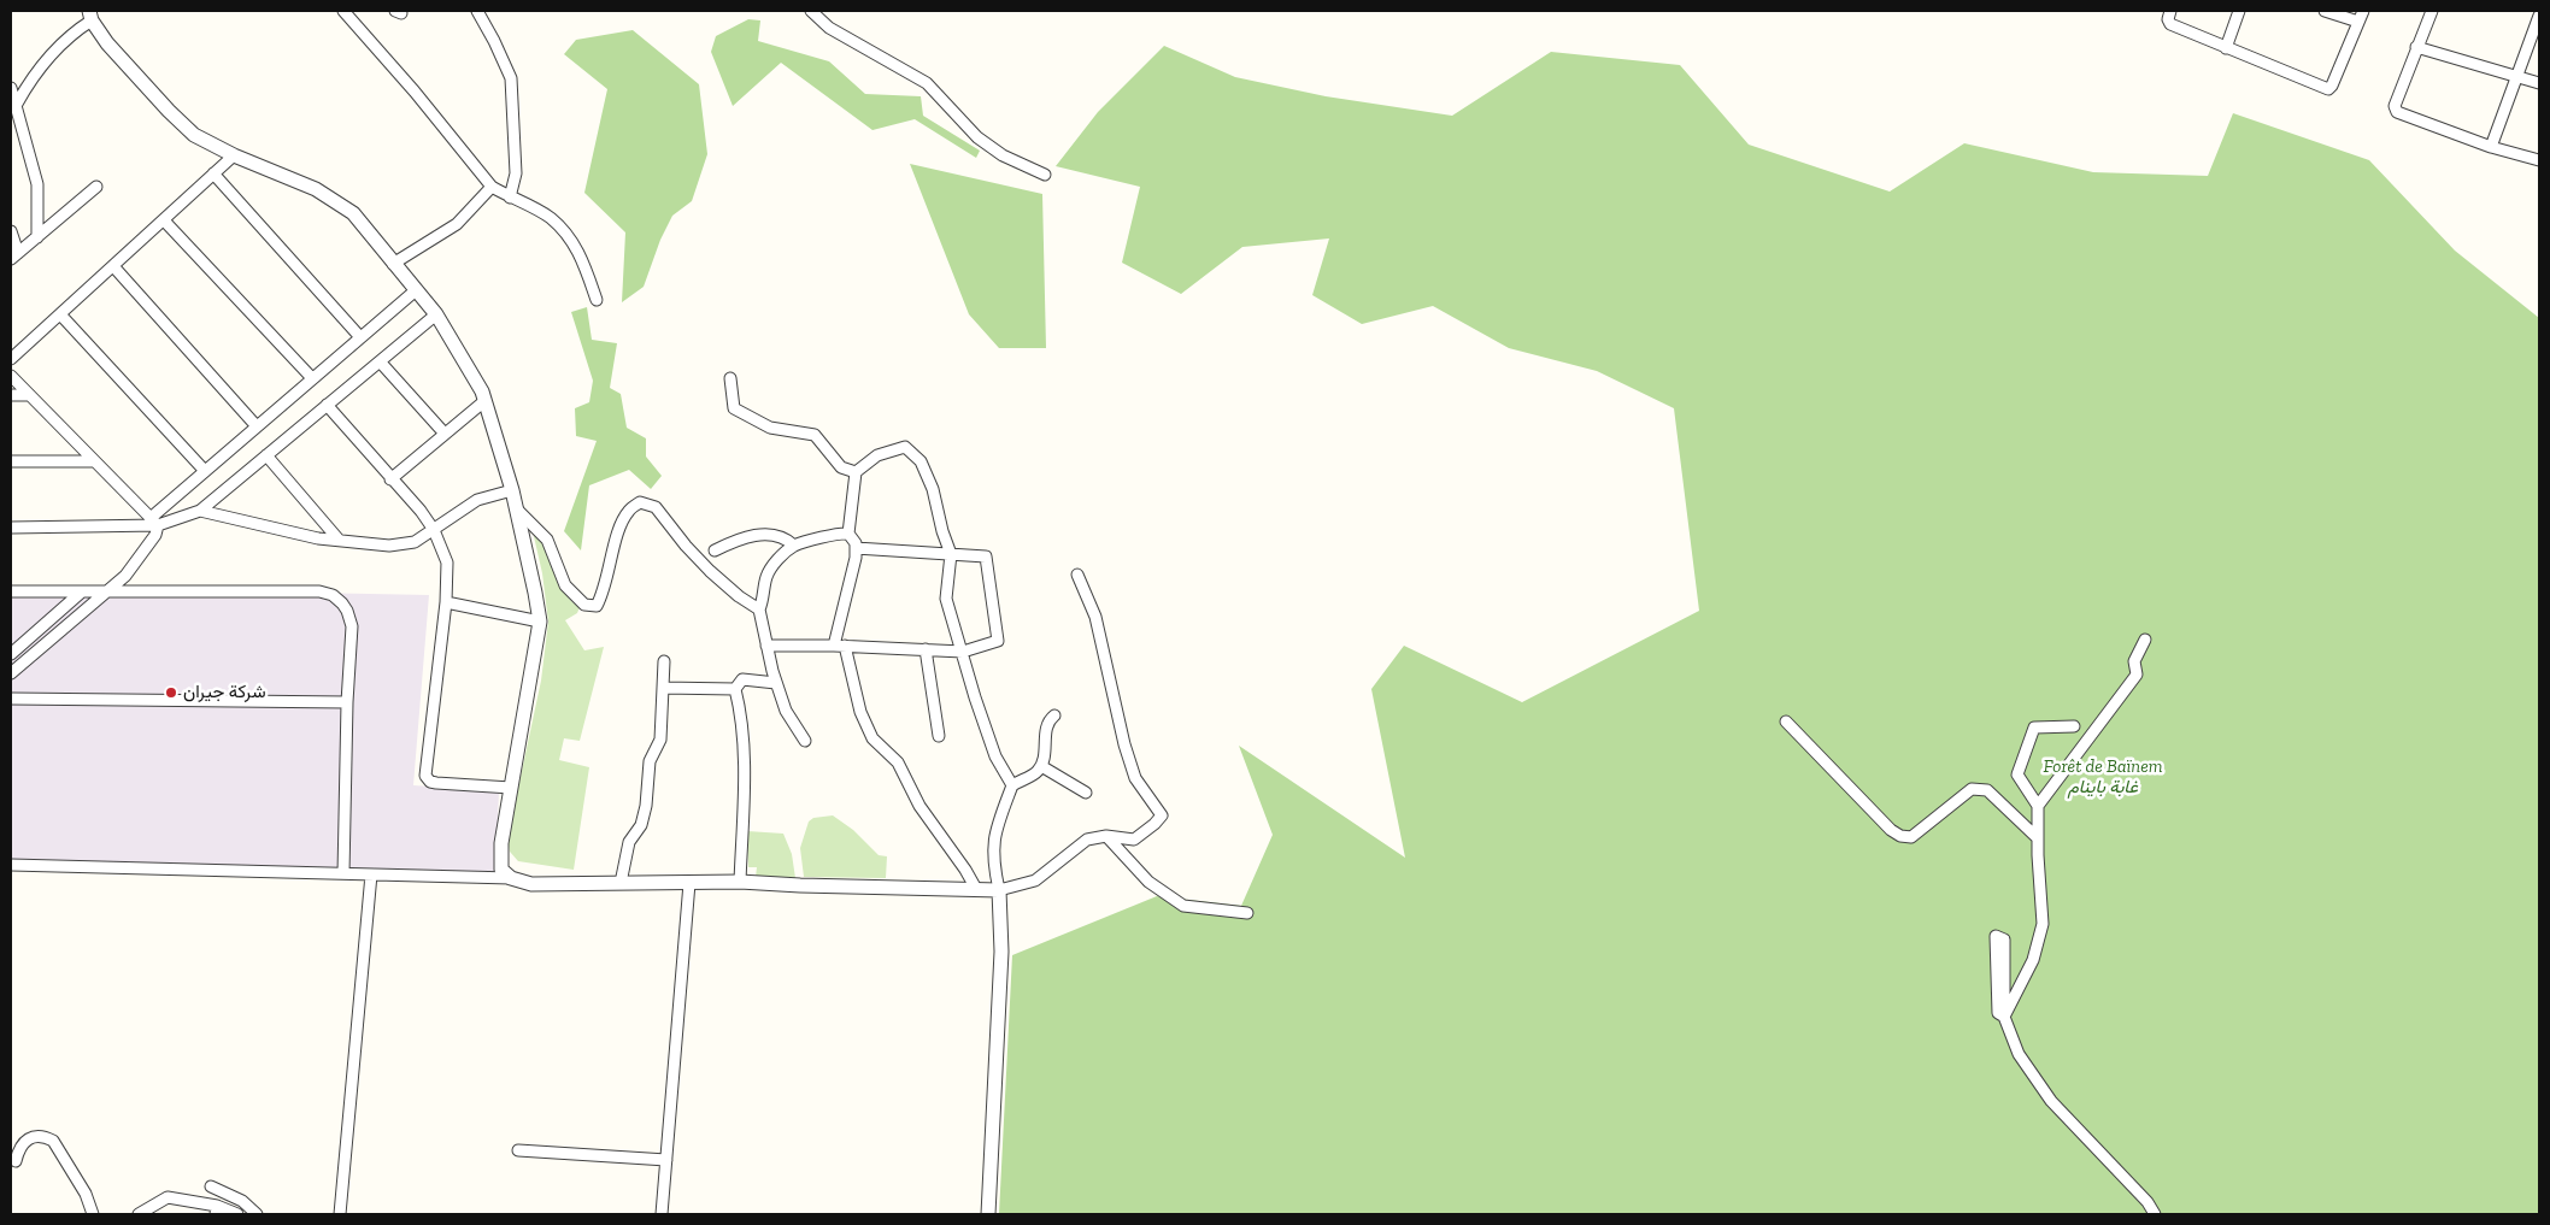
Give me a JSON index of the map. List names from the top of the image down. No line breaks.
{"parks":["Forêt de Baïnem غابة باينام"],"places":["شركة جيران"]}
